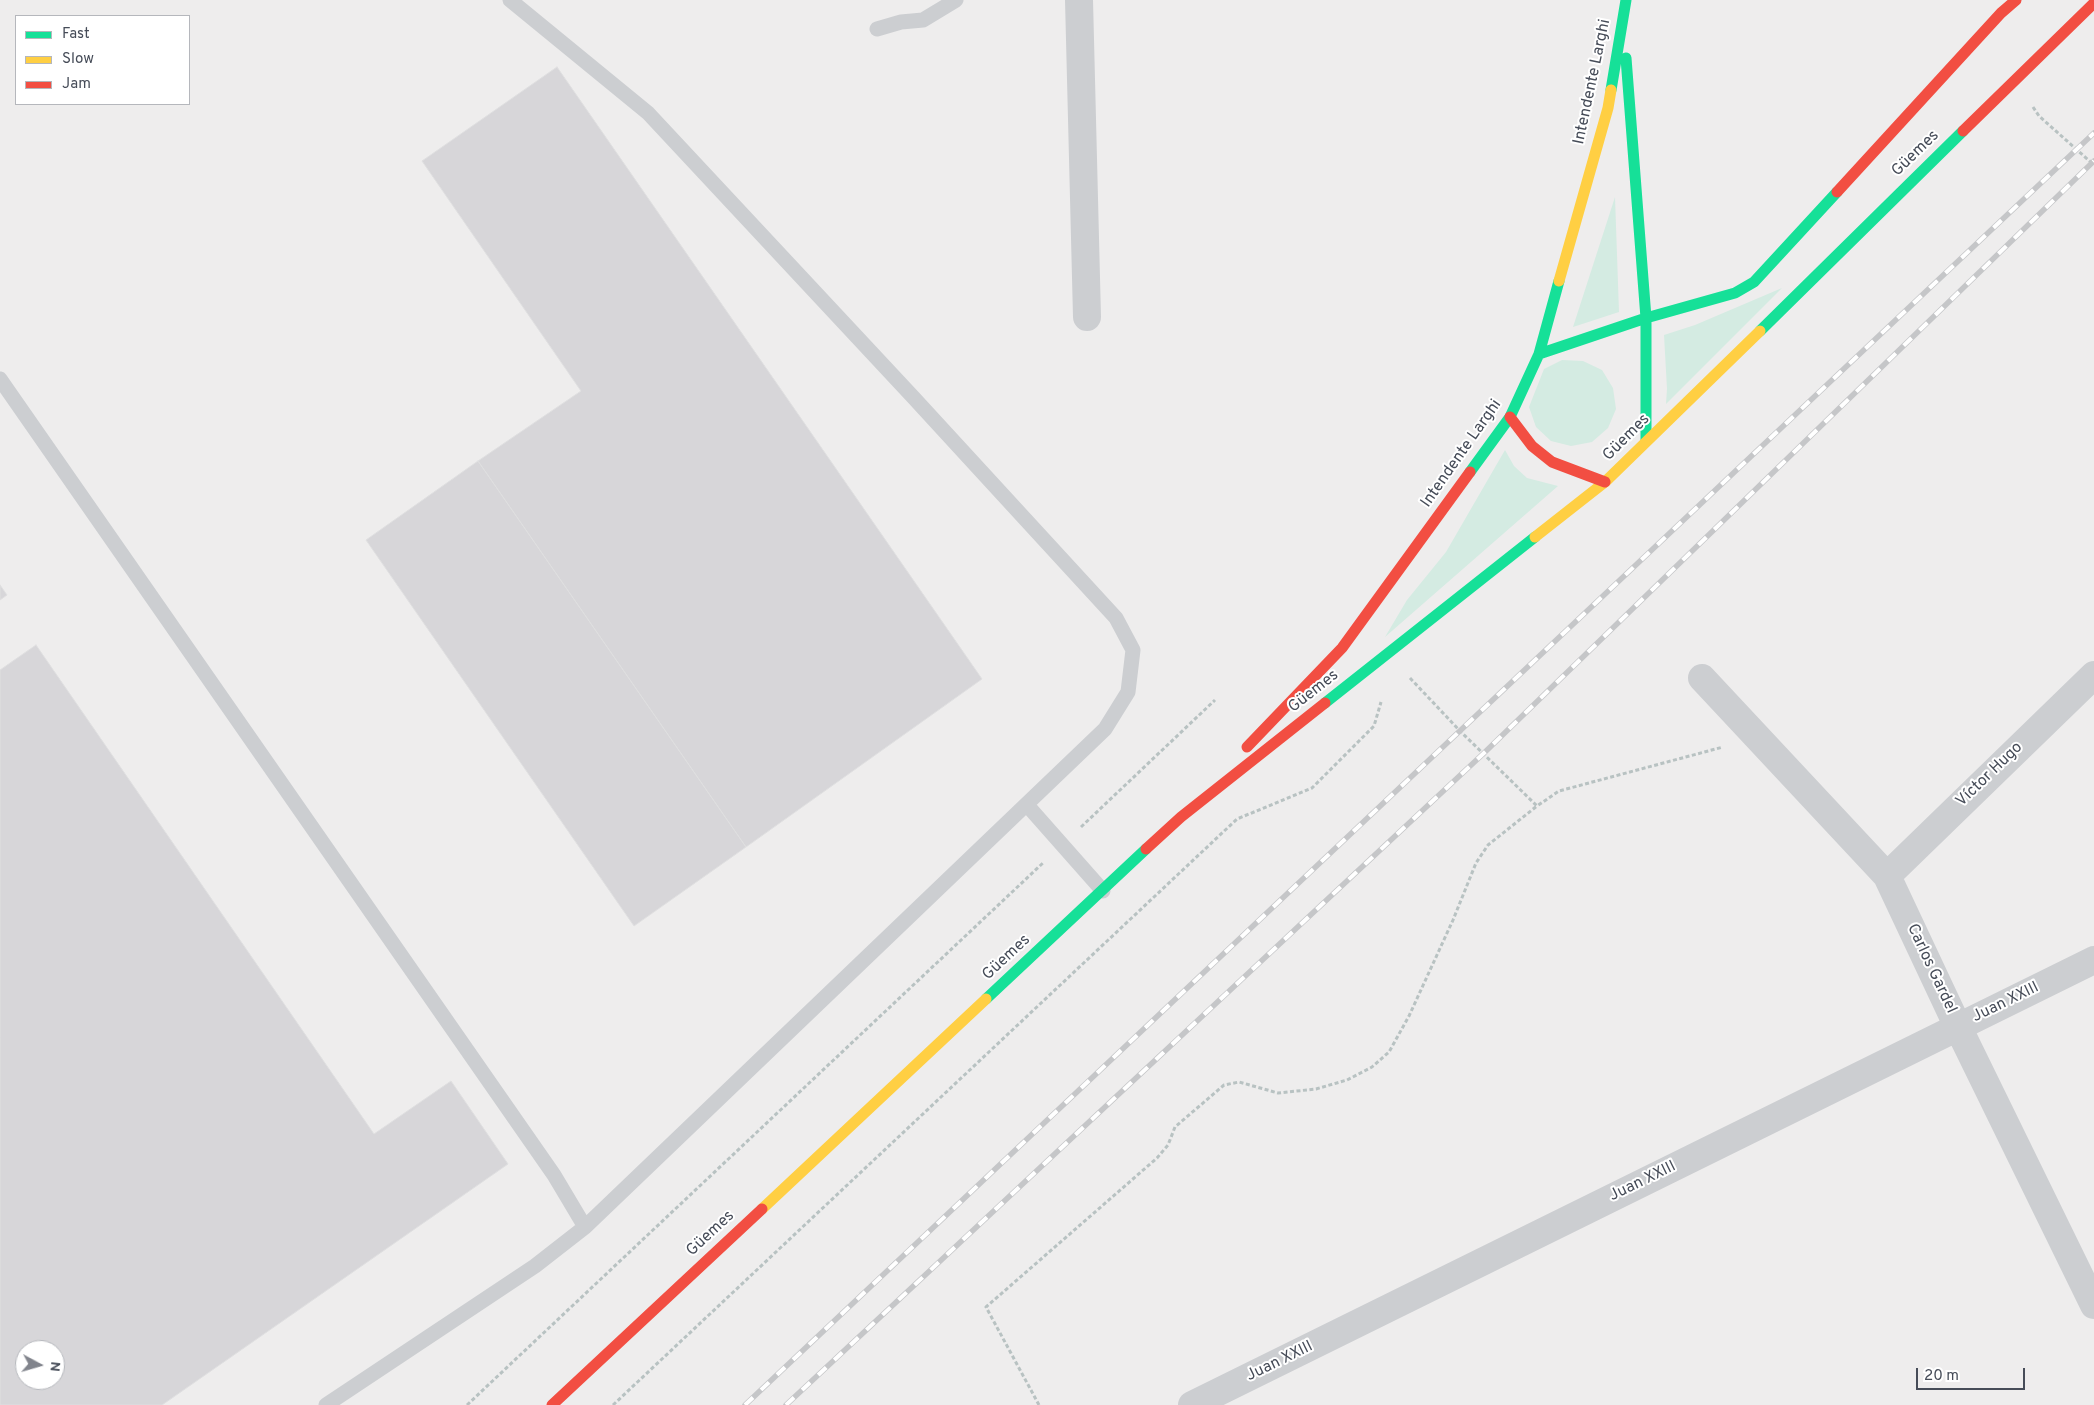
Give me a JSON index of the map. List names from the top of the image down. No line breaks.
{"streets":{"main road":["Intendente Larghi","Güemes"],"street":["Víctor Hugo","Carlos Gardel","Juan XXIII"]},"crossings":[["Intendente Larghi","Güemes"],["Víctor Hugo","Carlos Gardel"],["Carlos Gardel","Juan XXIII"]],"legend":["Fast","Slow","Jam"],"scale_bar":"20 m","north":"right"}
